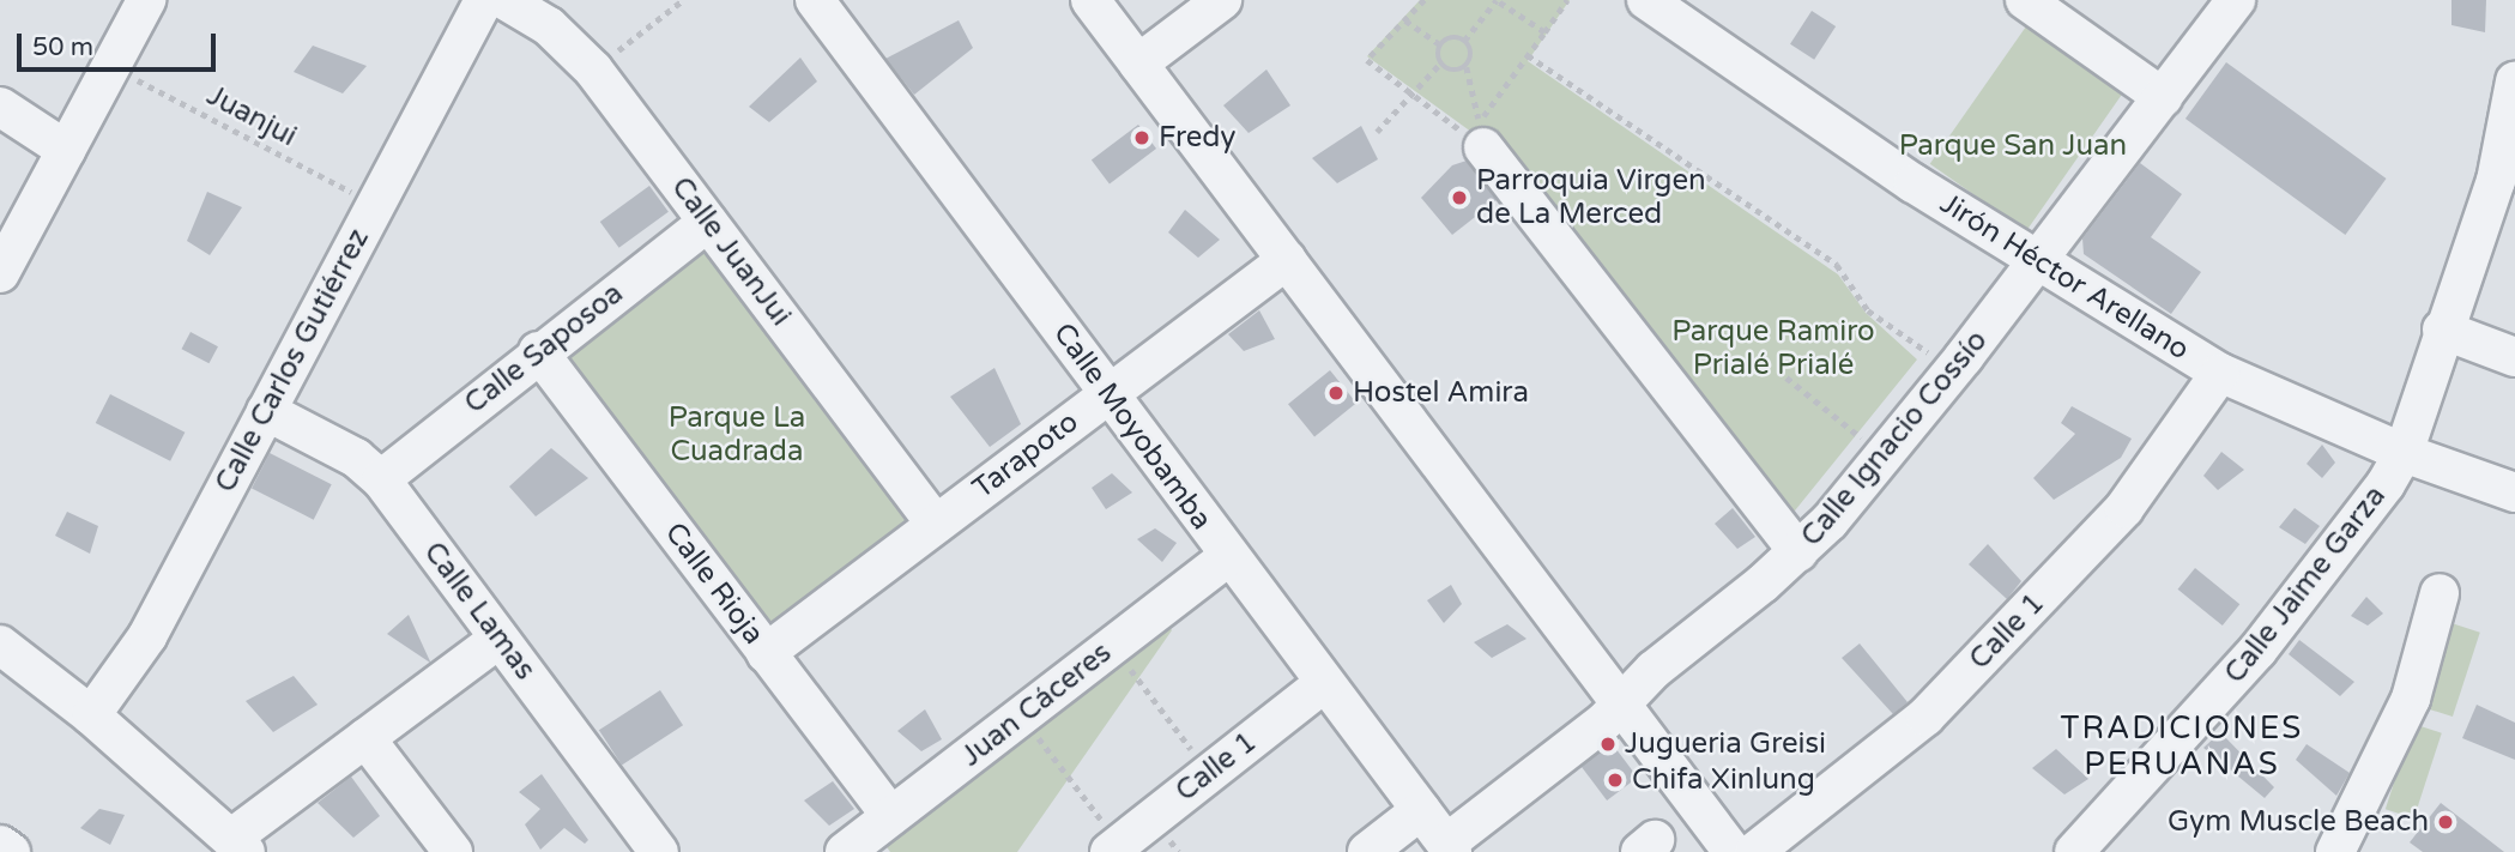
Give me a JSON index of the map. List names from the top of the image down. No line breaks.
{"streets":{"street":["Calle JuanJui","Jirón Héctor Arellano","Calle Saposoa","Calle Carlos Gutiérrez","Calle Moyobamba","Calle Ignacio Cossío","Tarapoto","Calle Rioja","Calle Jaime Garza","Calle Lamas","Calle 1","Juan Cáceres"],"path":["Juanjui"]},"crossings":[["Juanjui","Calle Carlos Gutiérrez"],["Calle JuanJui","Calle Saposoa"],["Calle JuanJui","Tarapoto"],["Jirón Héctor Arellano","Calle Ignacio Cossío"],["Jirón Héctor Arellano","Calle Jaime Garza"],["Jirón Héctor Arellano","Calle 1"],["Calle Saposoa","Calle Rioja"],["Calle Saposoa","Calle Lamas"],["Calle Carlos Gutiérrez","Calle Lamas"],["Calle Moyobamba","Calle Ignacio Cossío"],["Calle Moyobamba","Tarapoto"],["Calle Moyobamba","Calle 1"],["Calle Moyobamba","Juan Cáceres"],["Tarapoto","Calle Rioja"],["Calle Rioja","Juan Cáceres"]],"districts":["TRADICIONES PERUANAS"],"parks":["Parque San Juan","Parque Ramiro Prialé Prialé","Parque La Cuadrada"],"places":["Fredy","Parroquia Virgen de La Merced","Hostel Amira","Jugueria Greisi","Chifa Xinlung","Gym Muscle Beach"],"scale_bar":"50 m"}
